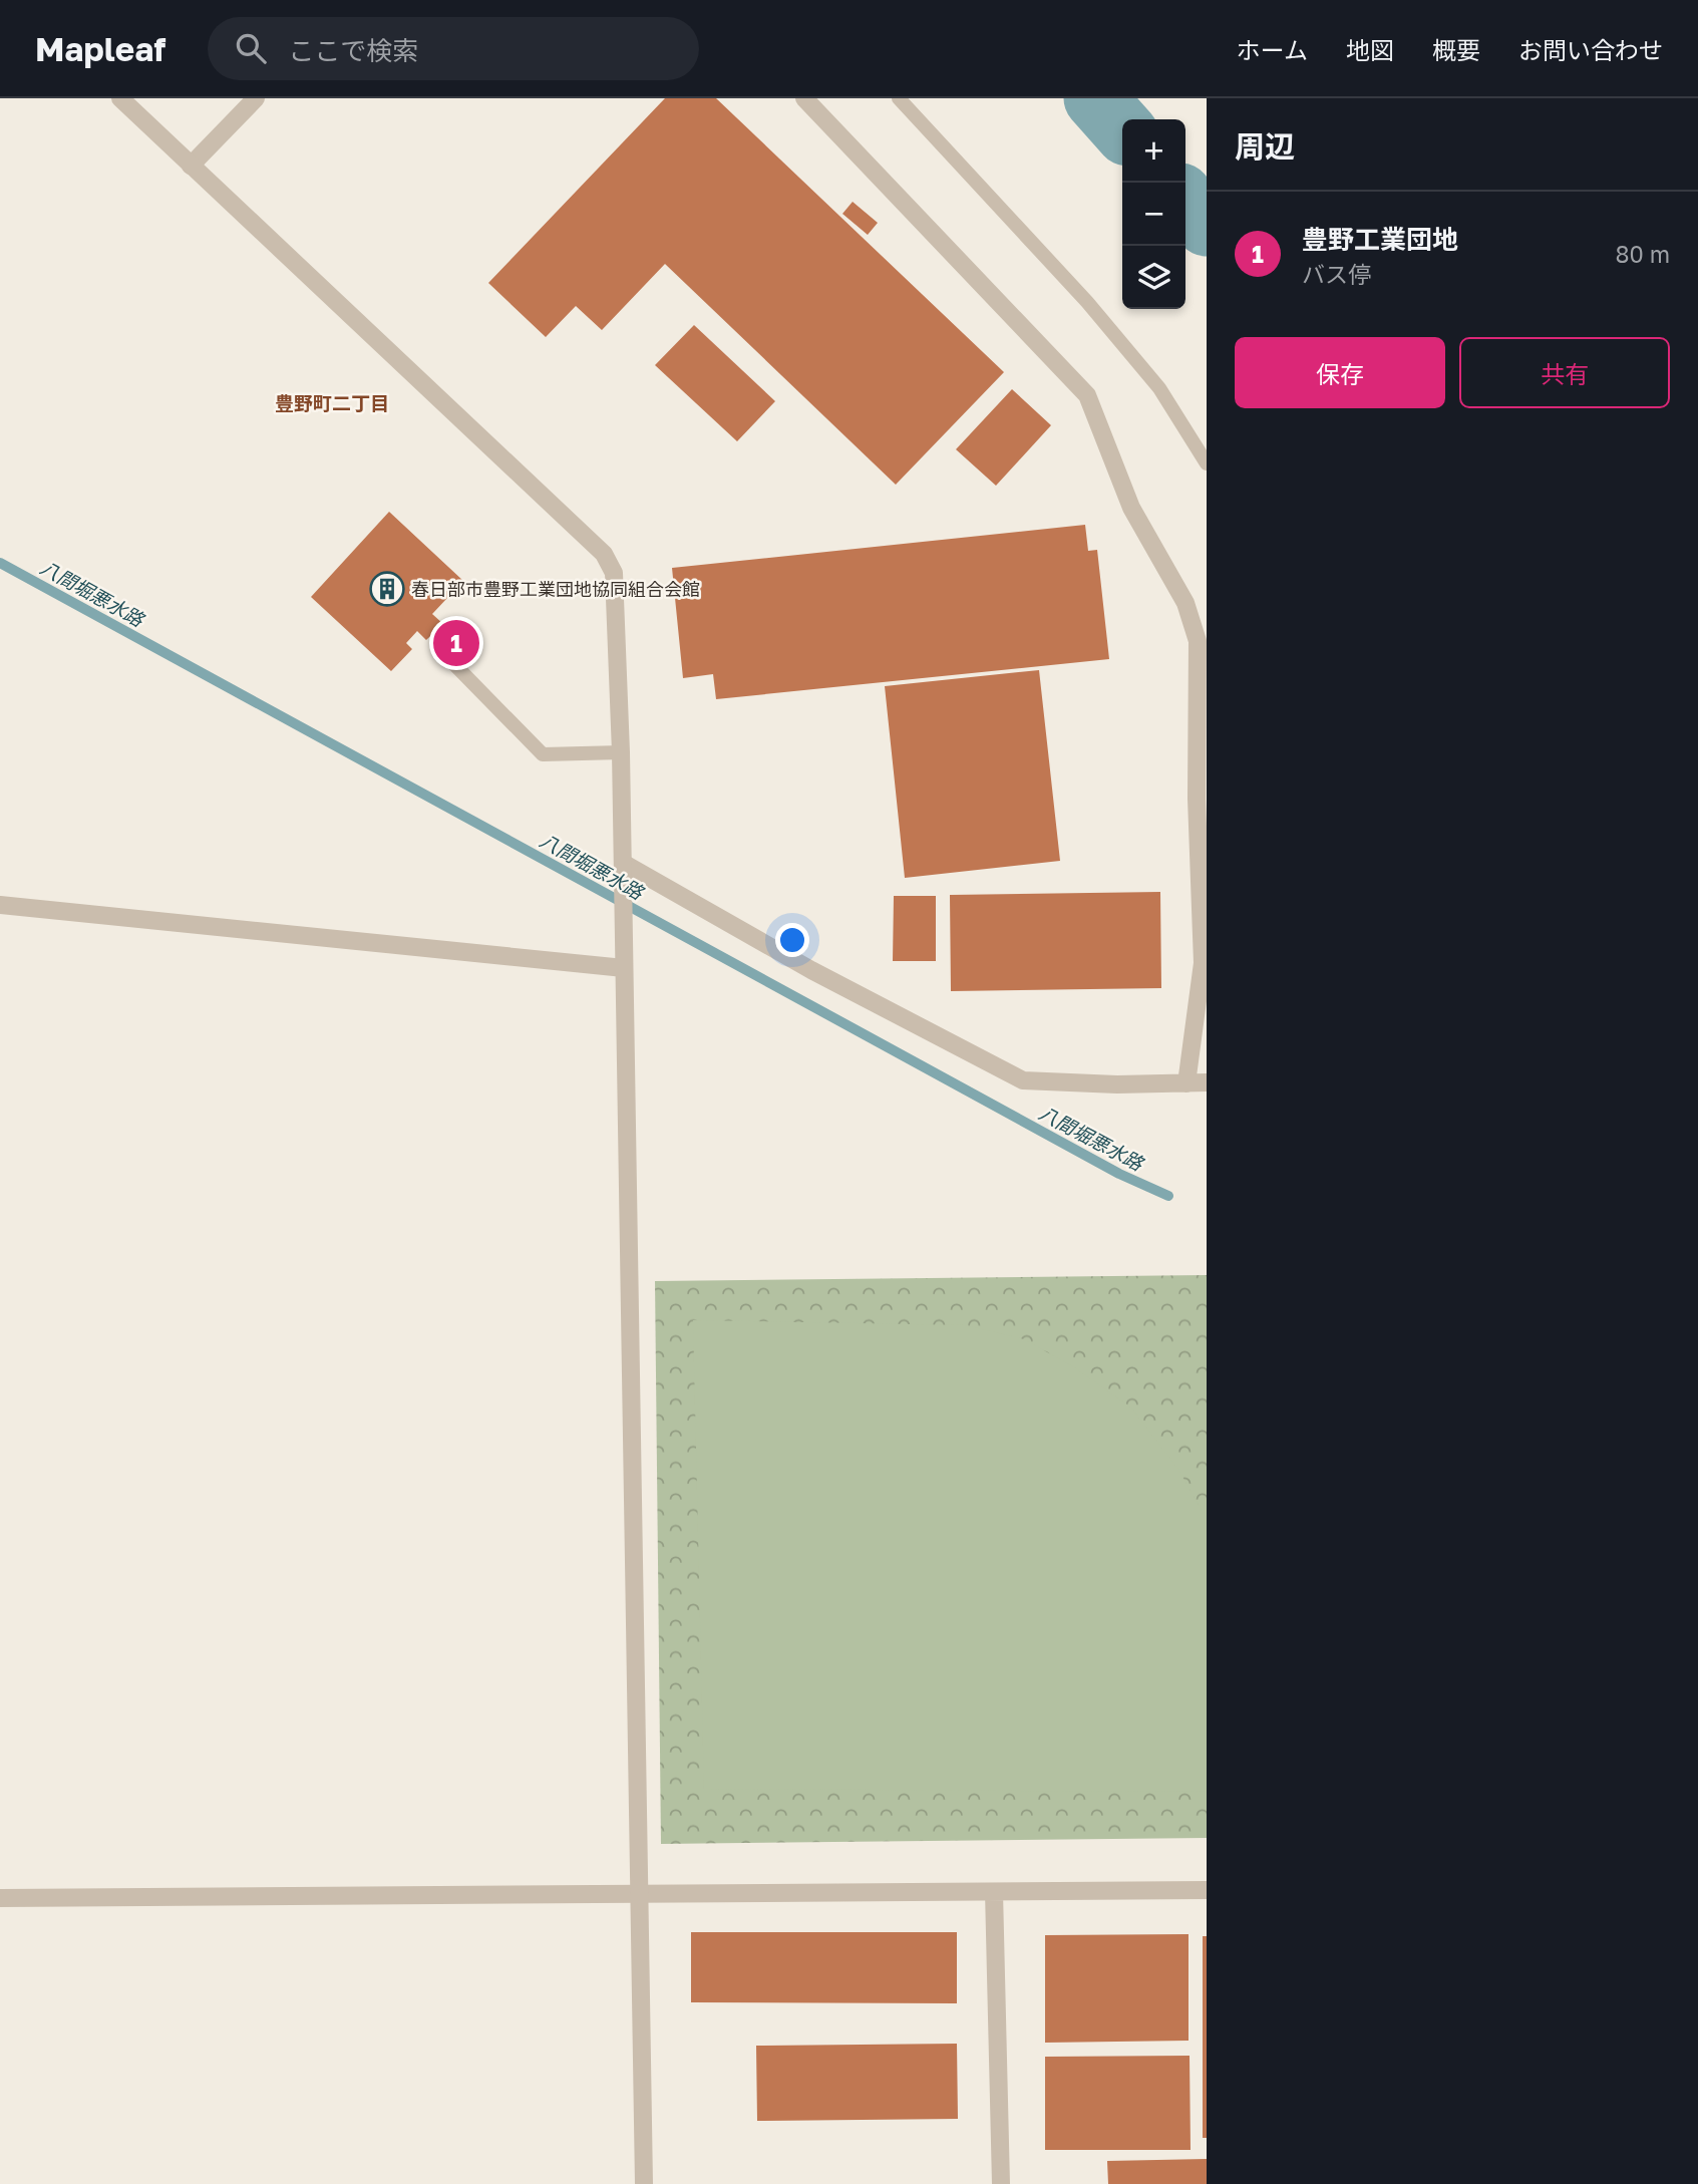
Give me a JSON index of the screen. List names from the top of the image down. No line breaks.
{"districts":["豊野町二丁目"],"water":["八間堀悪水路"],"places":{"building":["春日部市豊野工業団地協同組合会館"]},"page":{"header":"Mapleaf","search":"ここで検索","nav":["ホーム","地図","概要","お問い合わせ"],"heading":"周辺","map_buttons":["+","−"],"list":[{"mark":"1","name":"豊野工業団地","note":"バス停","value":"80 m"}],"buttons":["保存","共有"],"pins":"1"}}
